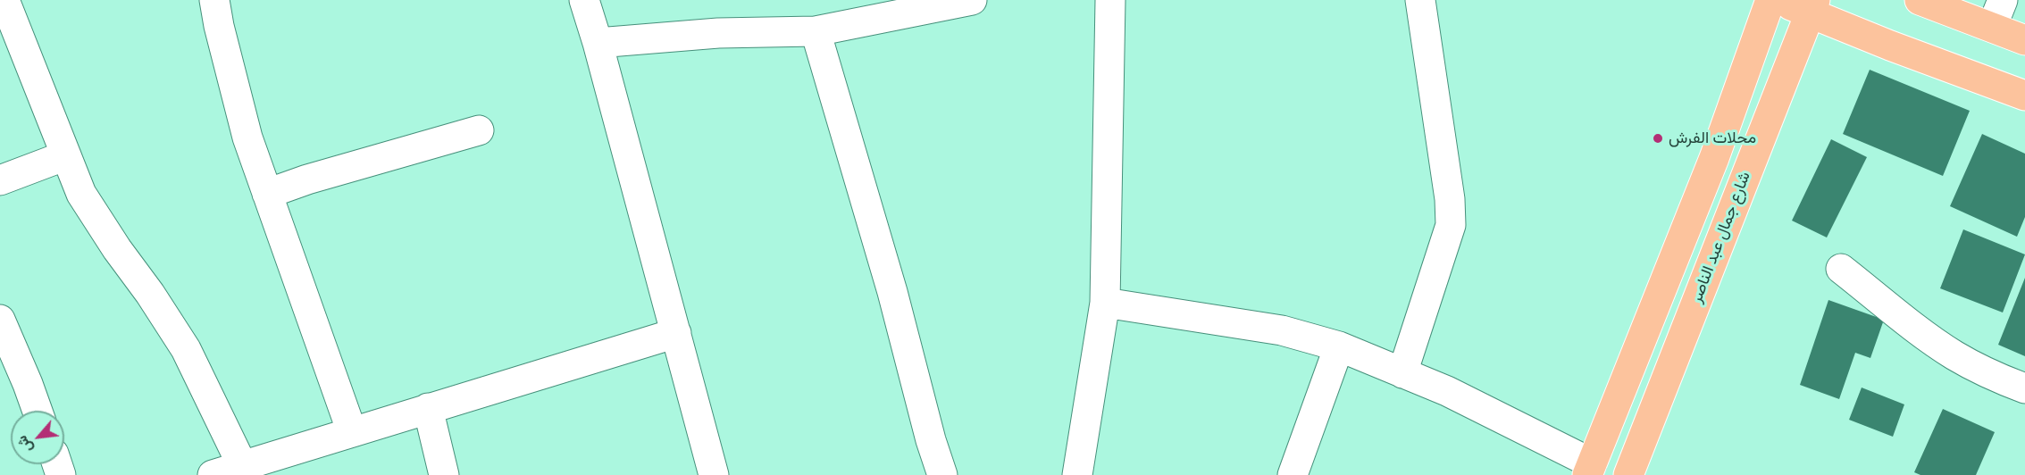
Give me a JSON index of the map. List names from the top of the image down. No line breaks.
{"streets":{"main road":["شارع جمال عبد الناصر"]},"places":["محلات الفرش"],"north":"bottom left"}
